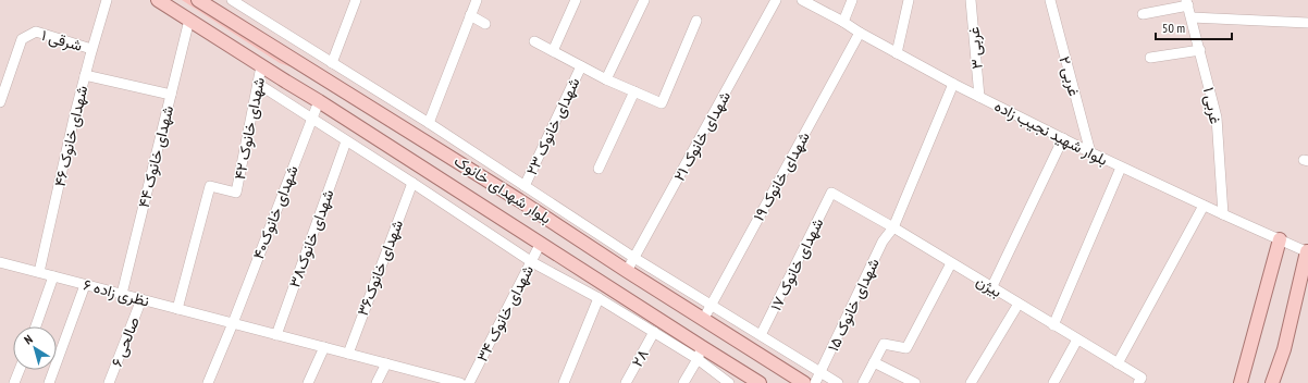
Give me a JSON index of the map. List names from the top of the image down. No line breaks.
{"streets":{"main road":["بلوار شهدای خانوک"],"street":["شرقی ۱","غربی ۳","غربی ۲","غربی ۱","شهدای خانوک ۲۳","شهدای خانوک ۴۲","بلوار شهید نجیب زاده","۴۶ شهدای خانوک","شهدای خانوک ۲۱","۴۴ شهدای خانوک","شهدای خانوک ۱۹","شهدای خانوک۴۰","شهدای خانوک۳۸","شهدای خانوک ۱۷","شهدای خانوک۳۶","بیژن","نظری زاده ۶","شهدای خانوک ۱۵","۳۴ شهدای خانوک","۶ صالحی","۲۸"]},"crossings":[["شرقی ۱","۴۶ شهدای خانوک"],["غربی ۳","بلوار شهید نجیب زاده"],["غربی ۲","بلوار شهید نجیب زاده"],["غربی ۱","بلوار شهید نجیب زاده"],["شهدای خانوک ۴۲","بلوار شهدای خانوک"],["شهدای خانوک ۴۲","نظری زاده ۶"],["بلوار شهید نجیب زاده","شهدای خانوک ۱۹"],["بلوار شهید نجیب زاده","شهدای خانوک ۱۵"],["۴۶ شهدای خانوک","نظری زاده ۶"],["شهدای خانوک ۲۱","بلوار شهدای خانوک"],["۴۴ شهدای خانوک","بلوار شهدای خانوک"],["۴۴ شهدای خانوک","نظری زاده ۶"],["شهدای خانوک ۱۹","بلوار شهدای خانوک"],["بلوار شهدای خانوک","شهدای خانوک۴۰"],["بلوار شهدای خانوک","۳۴ شهدای خانوک"],["شهدای خانوک۴۰","نظری زاده ۶"],["شهدای خانوک۳۸","نظری زاده ۶"],["شهدای خانوک ۱۷","بیژن"],["شهدای خانوک۳۶","نظری زاده ۶"],["بیژن","شهدای خانوک ۱۵"],["نظری زاده ۶","۶ صالحی"]],"scale_bar":"50 m","north":"top left"}
